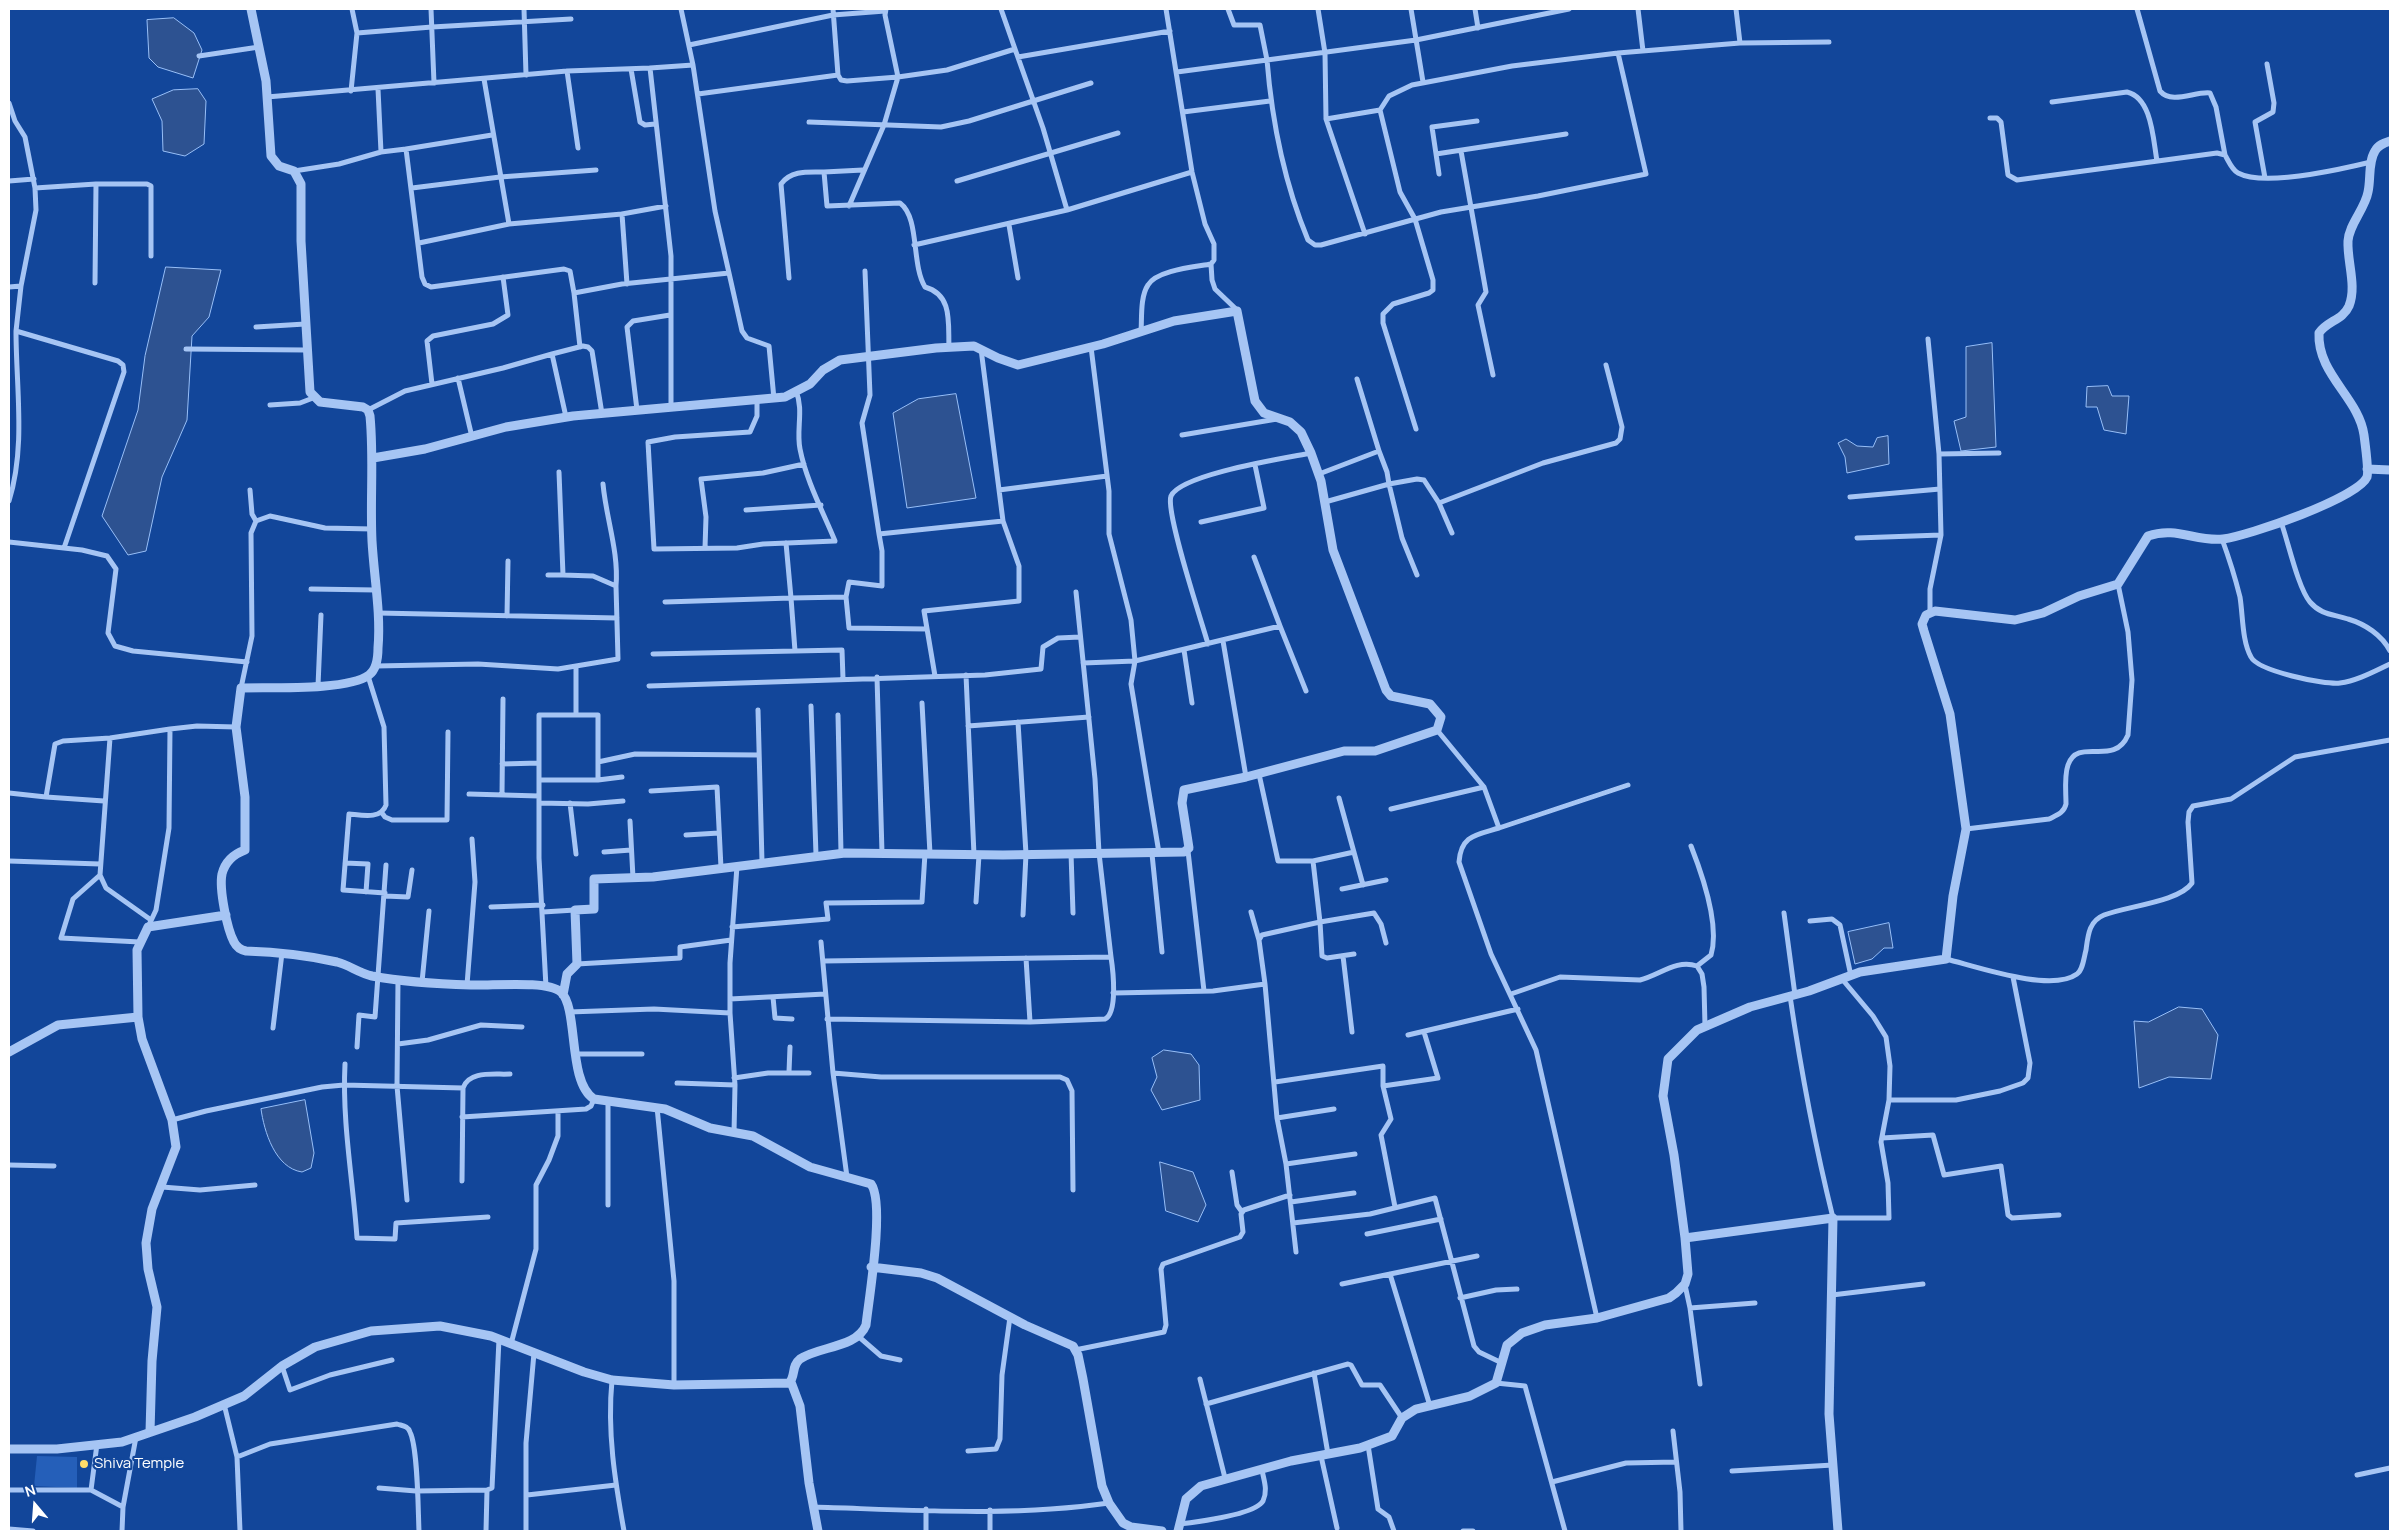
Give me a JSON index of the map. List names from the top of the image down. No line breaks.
{"places":["Shiva Temple"],"north":"top"}
